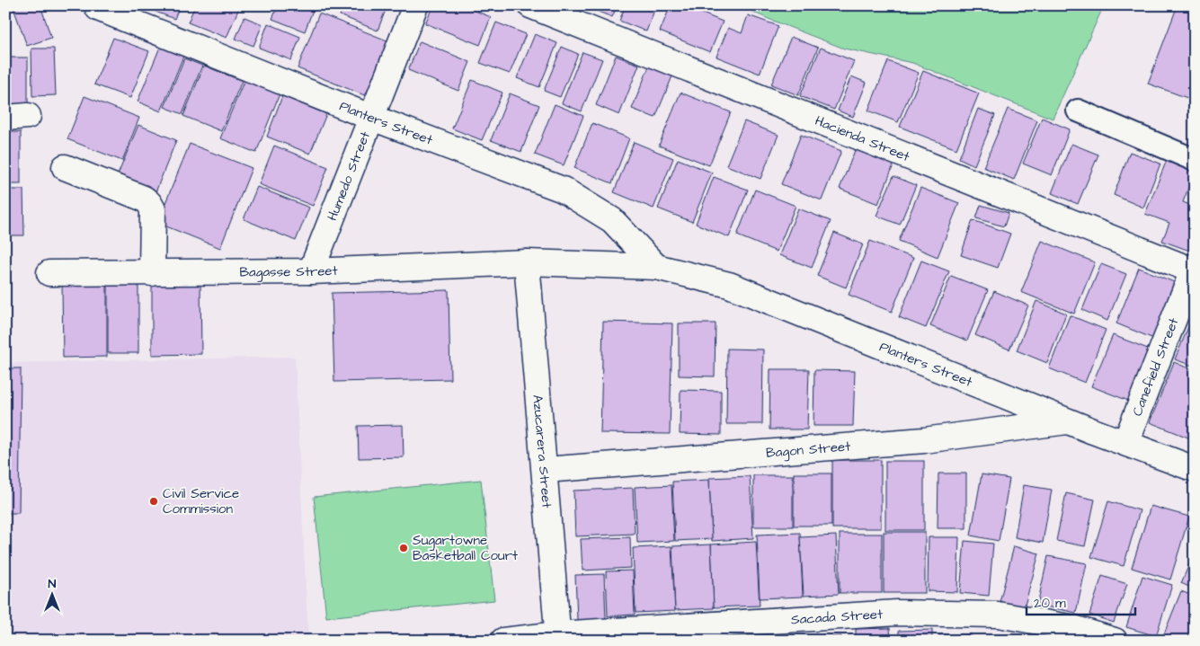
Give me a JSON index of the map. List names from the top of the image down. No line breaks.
{"streets":{"street":["Planters Street","Hacienda Street","Humedo Street","Bagasse Street","Canefield Street","Bagon Street","Azucarera Street","Sacada Street"]},"crossings":[["Planters Street","Humedo Street"],["Planters Street","Bagasse Street"],["Planters Street","Canefield Street"],["Planters Street","Bagon Street"],["Planters Street","Azucarera Street"],["Hacienda Street","Canefield Street"],["Humedo Street","Bagasse Street"],["Bagasse Street","Azucarera Street"],["Bagon Street","Azucarera Street"],["Azucarera Street","Sacada Street"]],"places":["Civil Service Commission","Sugartowne Basketball Court"],"scale_bar":"20 m","north":"top"}
